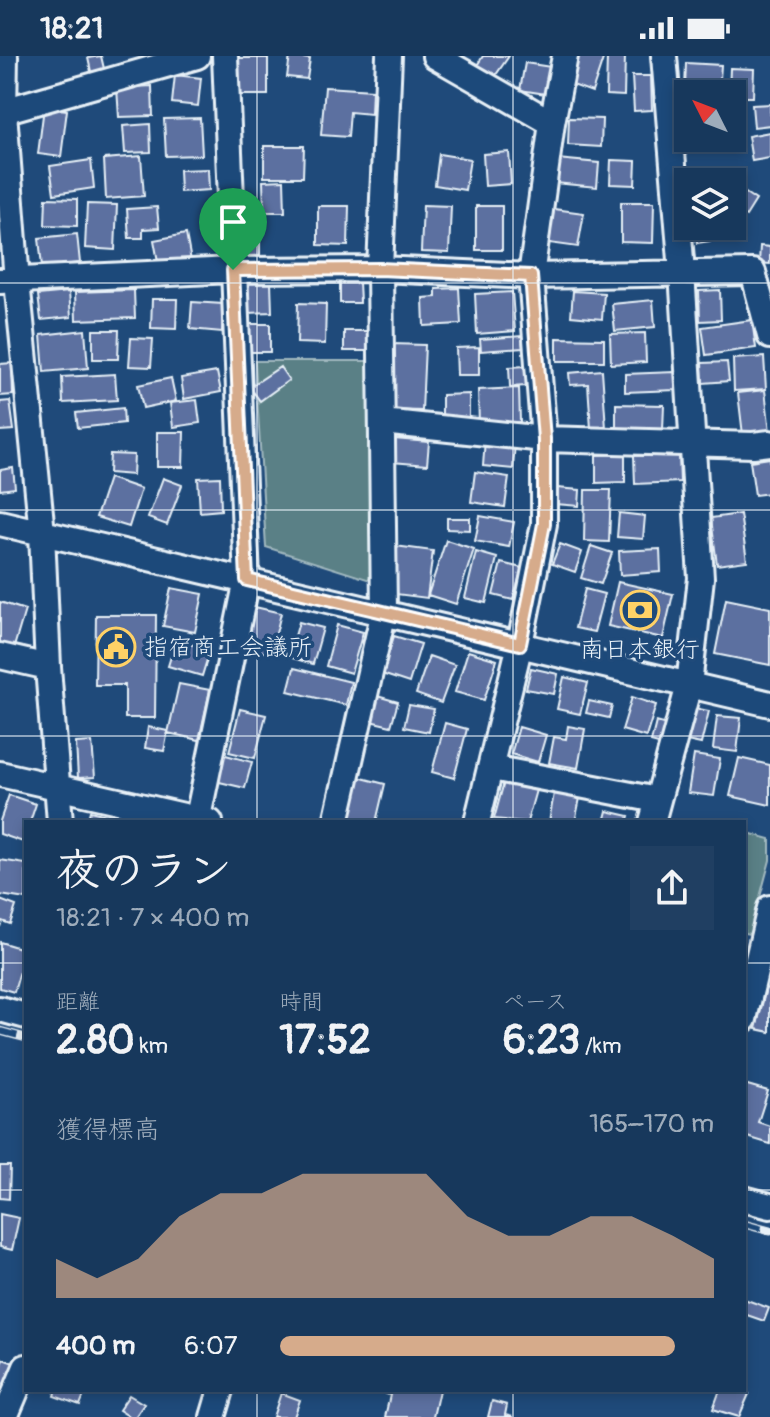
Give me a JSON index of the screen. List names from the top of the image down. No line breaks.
{"places":{"bank":["南日本銀行"],"public building":["指宿商工会議所"]},"north":"top left","page":{"status":"18:21","heading":["夜のラン","18:21 · 7 × 400 m"],"stats":[["距離","2.80 km"],["時間","17:52"],["ペース","6:23 /km"]],"chart":["獲得標高","165–170 m"],"list":[{"name":"400 m","note":"6:07"}]}}
